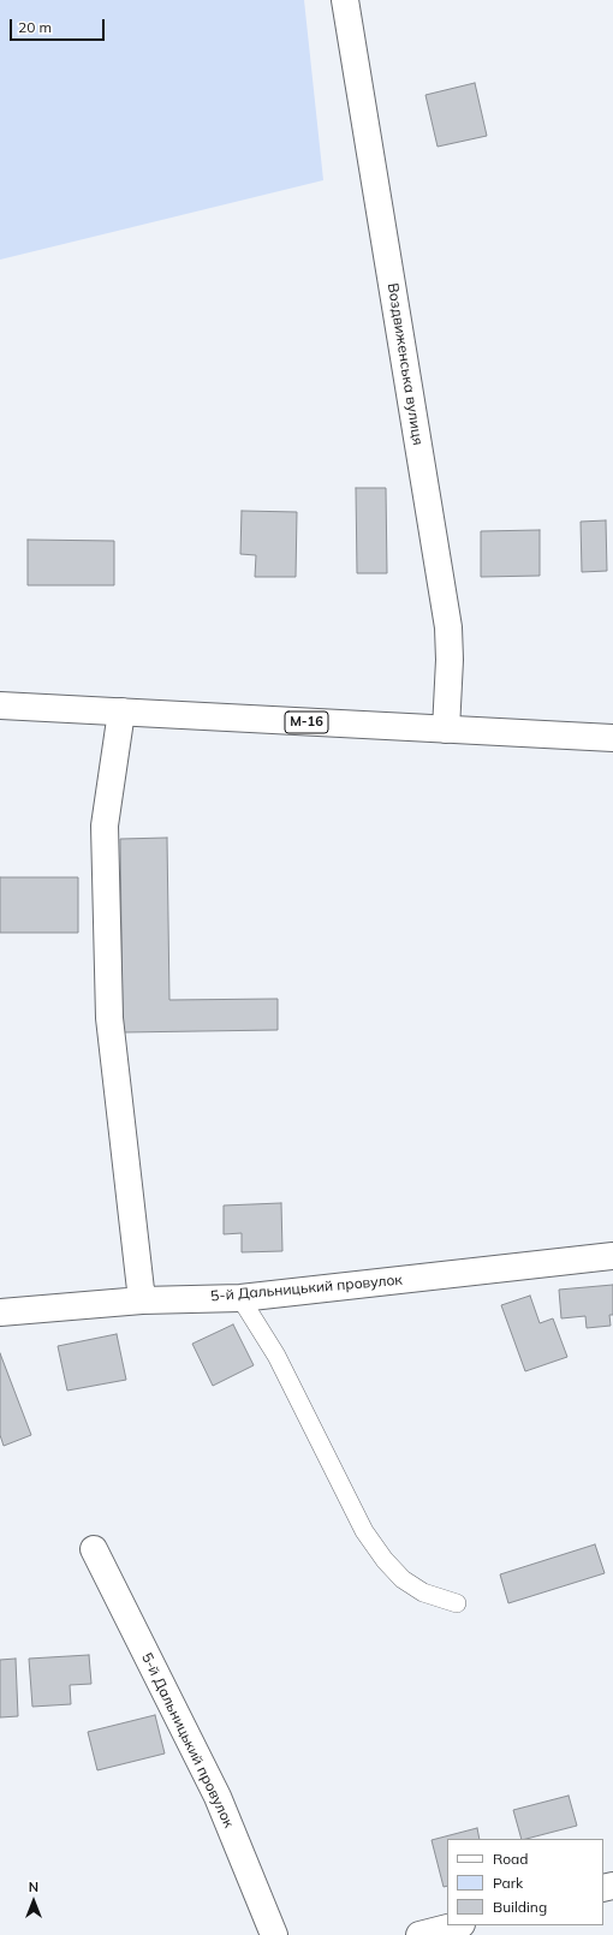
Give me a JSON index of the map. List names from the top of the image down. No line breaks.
{"streets":{"main road":["Воздвиженська вулиця","М-16","5-й Дальницький провулок"]},"crossings":[["Воздвиженська вулиця","М-16"]],"legend":["Road","Park","Building"],"scale_bar":"20 m","north":"top"}
